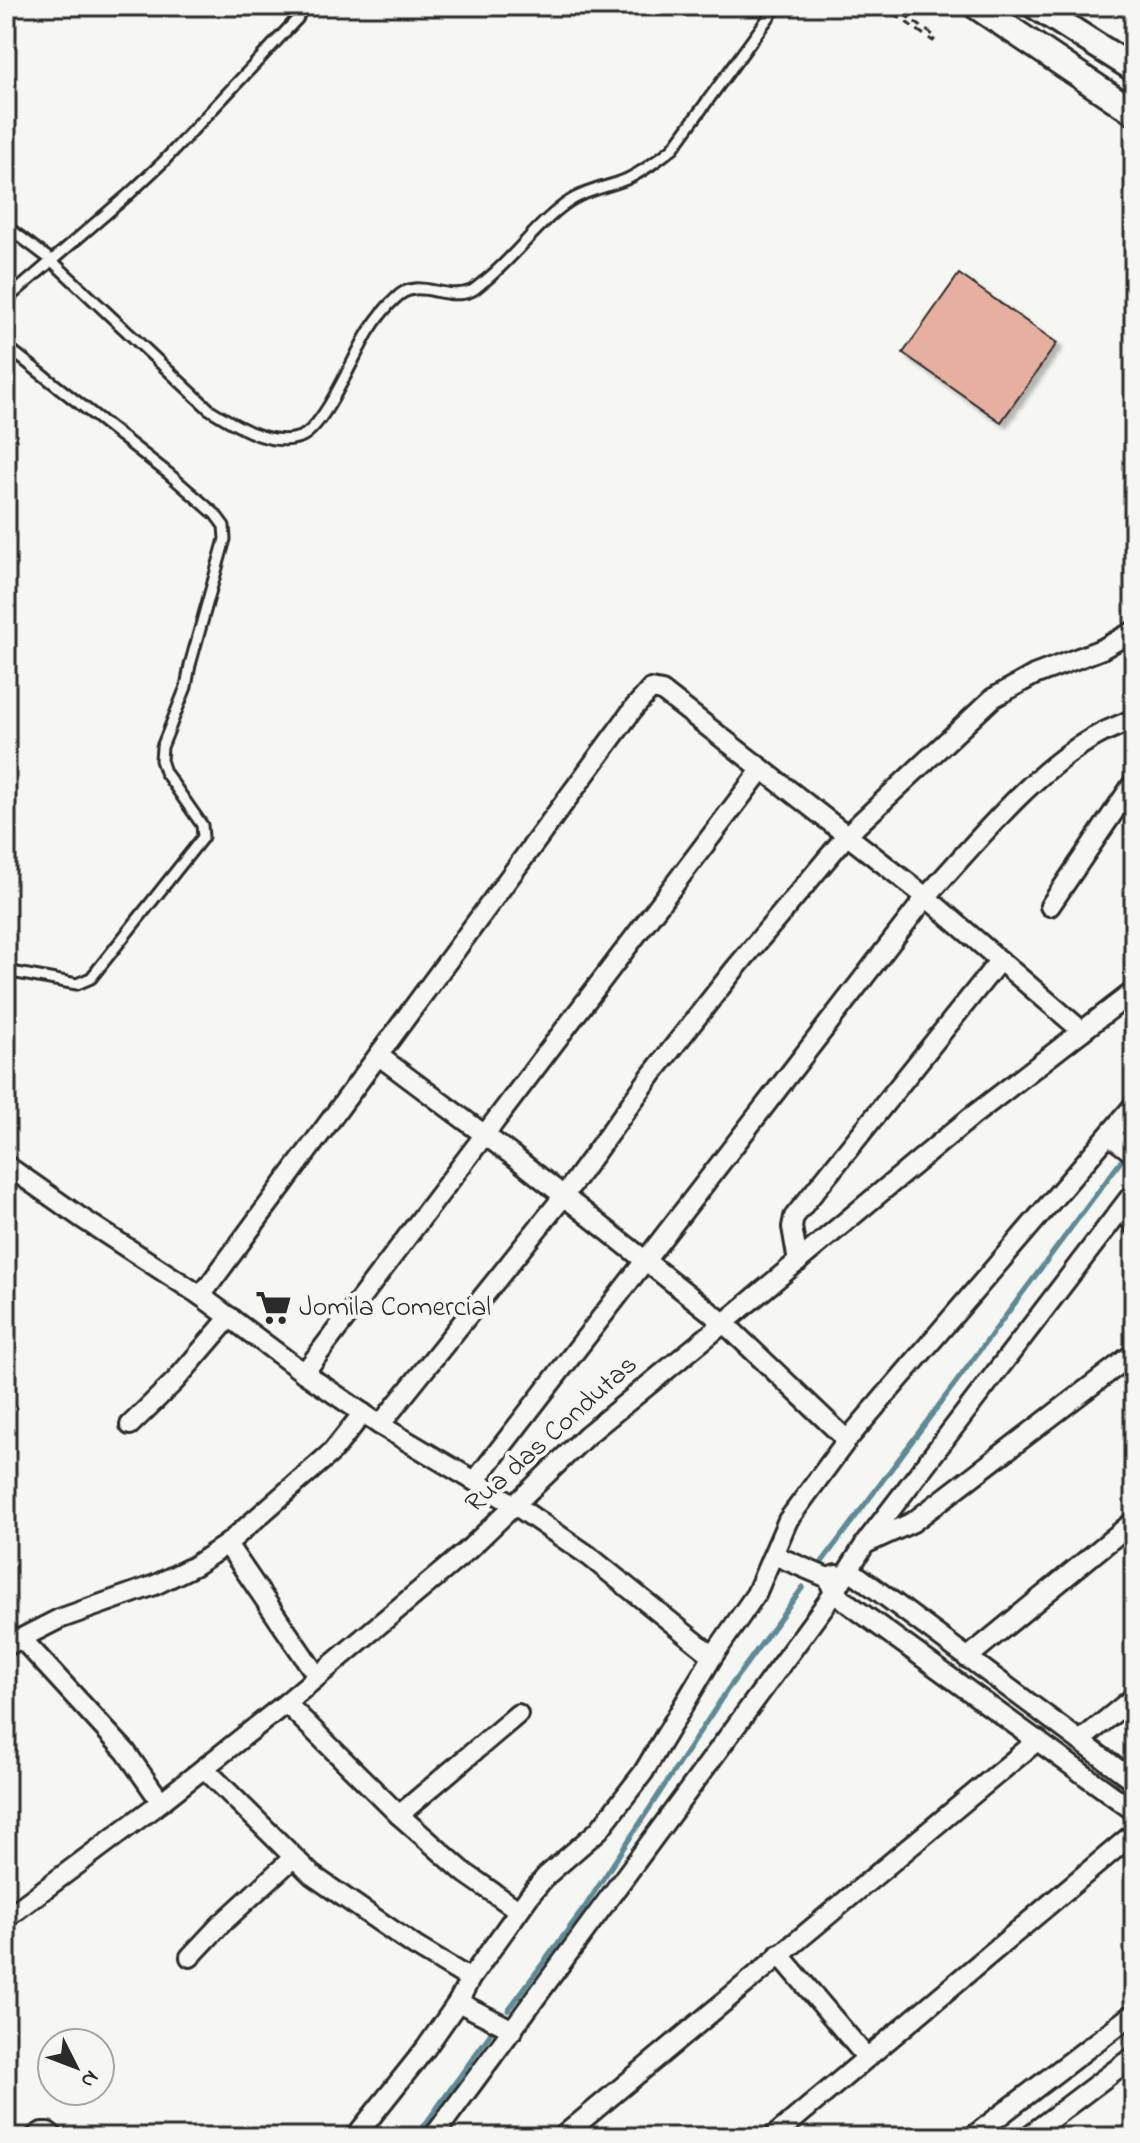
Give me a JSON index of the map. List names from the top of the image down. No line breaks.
{"streets":{"street":["Rua das Condutas"]},"places":{"supermarket":["Jomila Comercial"]},"north":"bottom right"}
